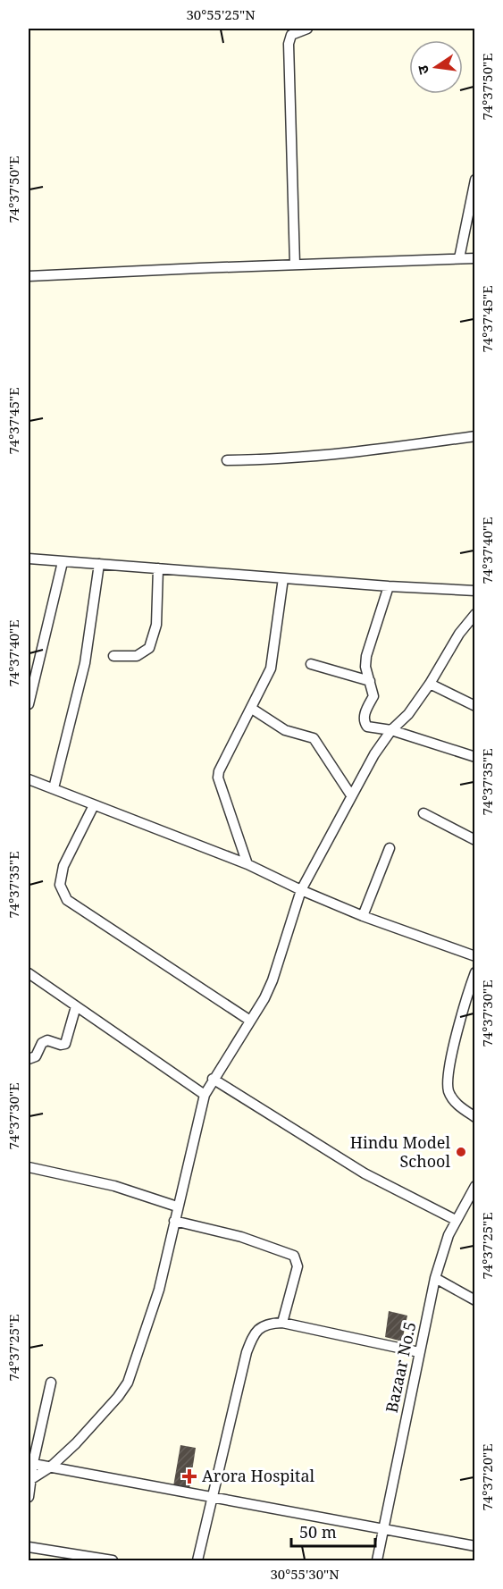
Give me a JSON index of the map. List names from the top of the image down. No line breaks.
{"streets":{"street":["Bazaar No.5"]},"places":{"other":["Hindu Model School"],"health":["Arora Hospital"]},"scale_bar":"50 m","north":"left","coordinates":["30°55'25\"N","74°37'50\"E","74°37'45\"E","74°37'40\"E","74°37'35\"E","74°37'30\"E","74°37'25\"E","74°37'20\"E","30°55'30\"N"]}
